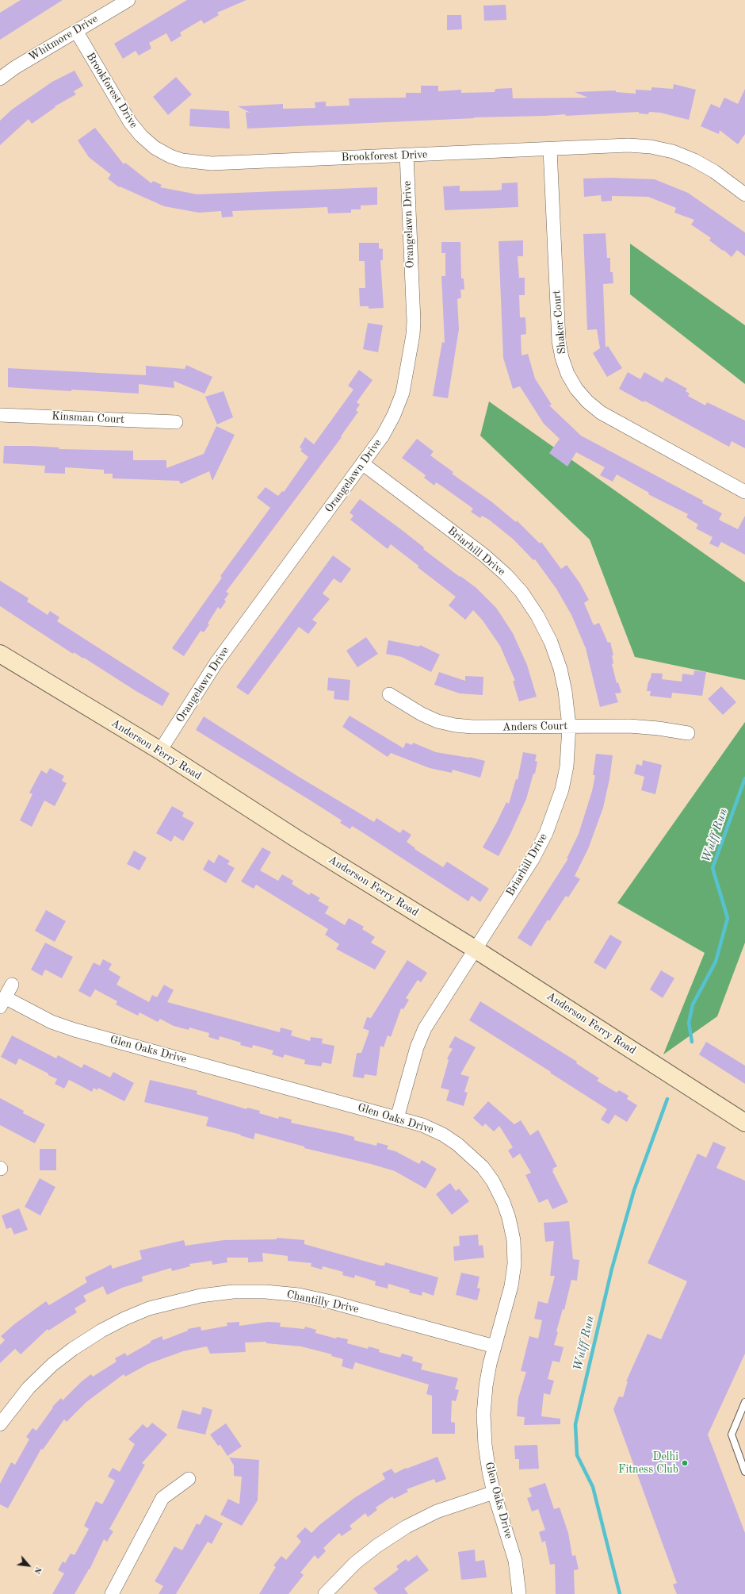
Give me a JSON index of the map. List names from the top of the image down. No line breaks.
{"streets":{"street":["Whitmore Drive","Brookforest Drive","Orangelawn Drive","Shaker Court","Kinsman Court","Briarhill Drive","Anders Court","Anderson Ferry Road","Glen Oaks Drive","Chantilly Drive"]},"crossings":[["Whitmore Drive","Brookforest Drive"],["Brookforest Drive","Orangelawn Drive"],["Brookforest Drive","Shaker Court"],["Orangelawn Drive","Briarhill Drive"],["Orangelawn Drive","Anderson Ferry Road"],["Briarhill Drive","Anders Court"],["Briarhill Drive","Anderson Ferry Road"],["Briarhill Drive","Glen Oaks Drive"],["Glen Oaks Drive","Chantilly Drive"]],"water":["Wulff Run"],"places":["Delhi Fitness Club"],"north":"bottom right"}
